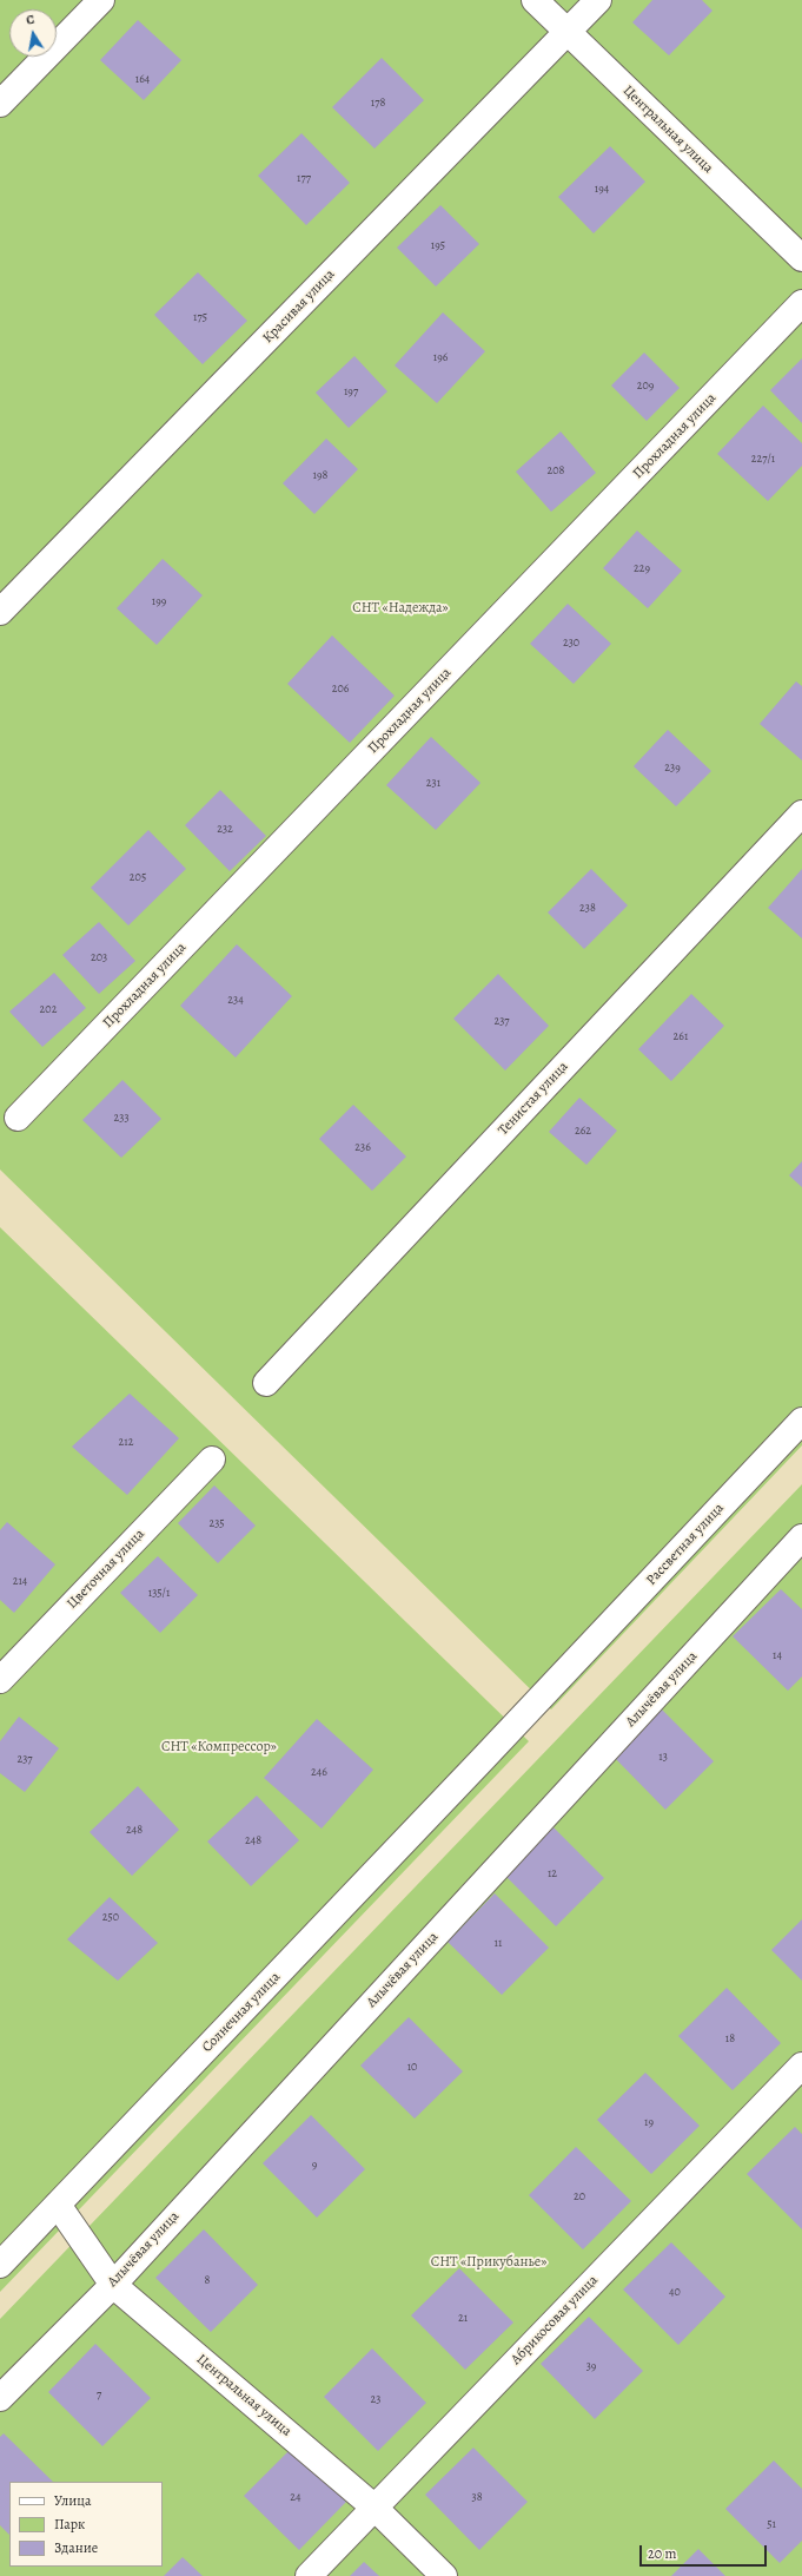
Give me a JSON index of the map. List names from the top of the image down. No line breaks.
{"streets":{"street":["Центральная улица","Красивая улица","Прохладная улица","Тенистая улица","Рассветная улица","Цветочная улица","Алычёвая улица","Солнечная улица","Абрикосовая улица"]},"crossings":[["Центральная улица","Красивая улица"],["Центральная улица","Алычёвая улица"],["Центральная улица","Солнечная улица"],["Центральная улица","Абрикосовая улица"],["Рассветная улица","Солнечная улица"]],"parks":["СНТ «Надежда»","СНТ «Компрессор»","СНТ «Прикубанье»"],"house_numbers":["164","178","177","194","195","175","196","209","197","227/1","208","198","229","199","230","206","239","231","232","205","238","203","234","202","237","261","233","262","236","212","235","214","135/1","14","13","237","246","248","248","12","250","11","18","10","19","9","20","8","40","21","39","7","23","24","38","51"],"legend":["Улица","Парк","Здание"],"scale_bar":"20 m","north":"top"}
